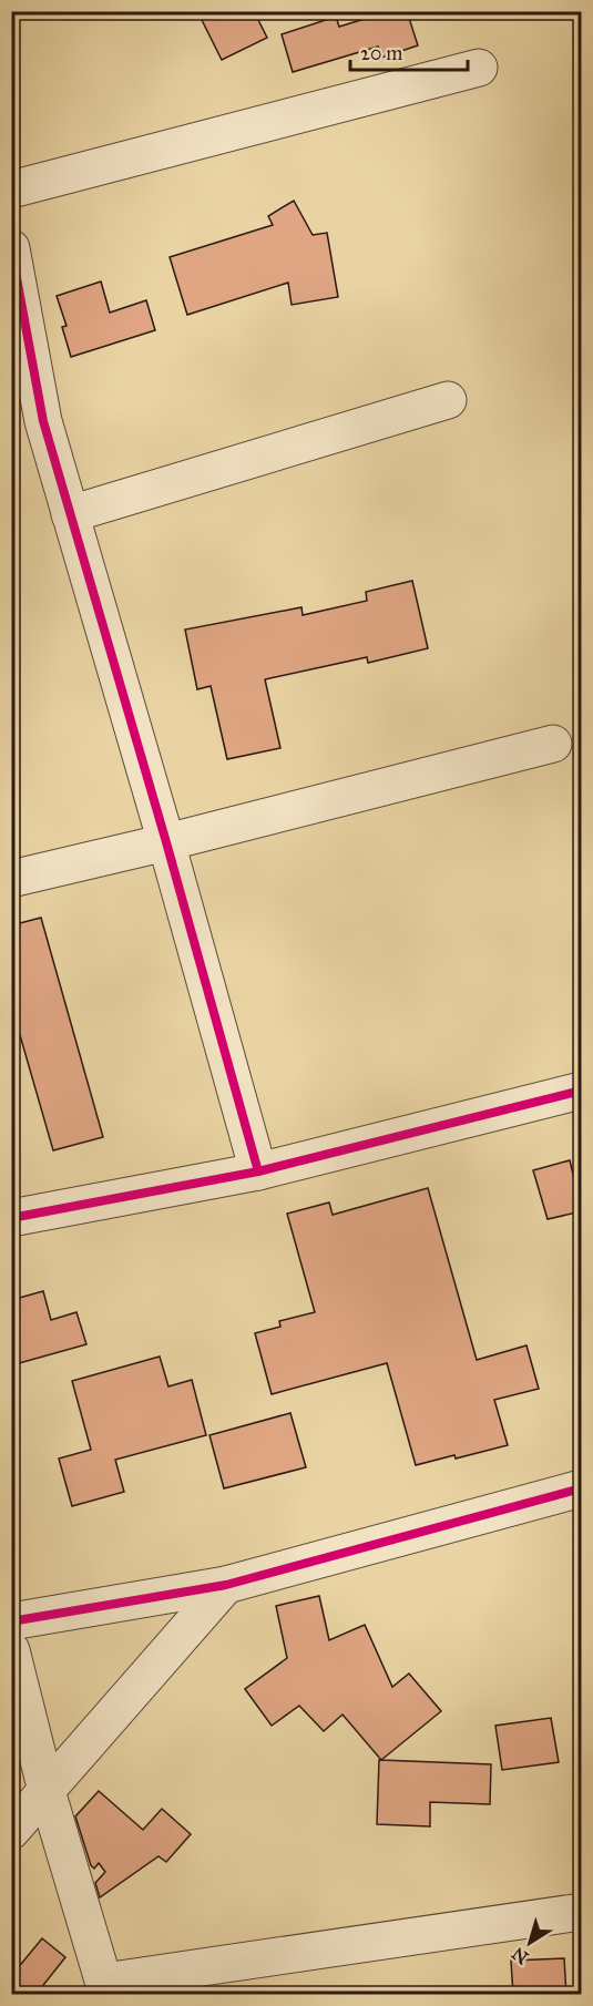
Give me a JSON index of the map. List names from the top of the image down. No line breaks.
{"scale_bar":"20 m","north":"bottom left"}
